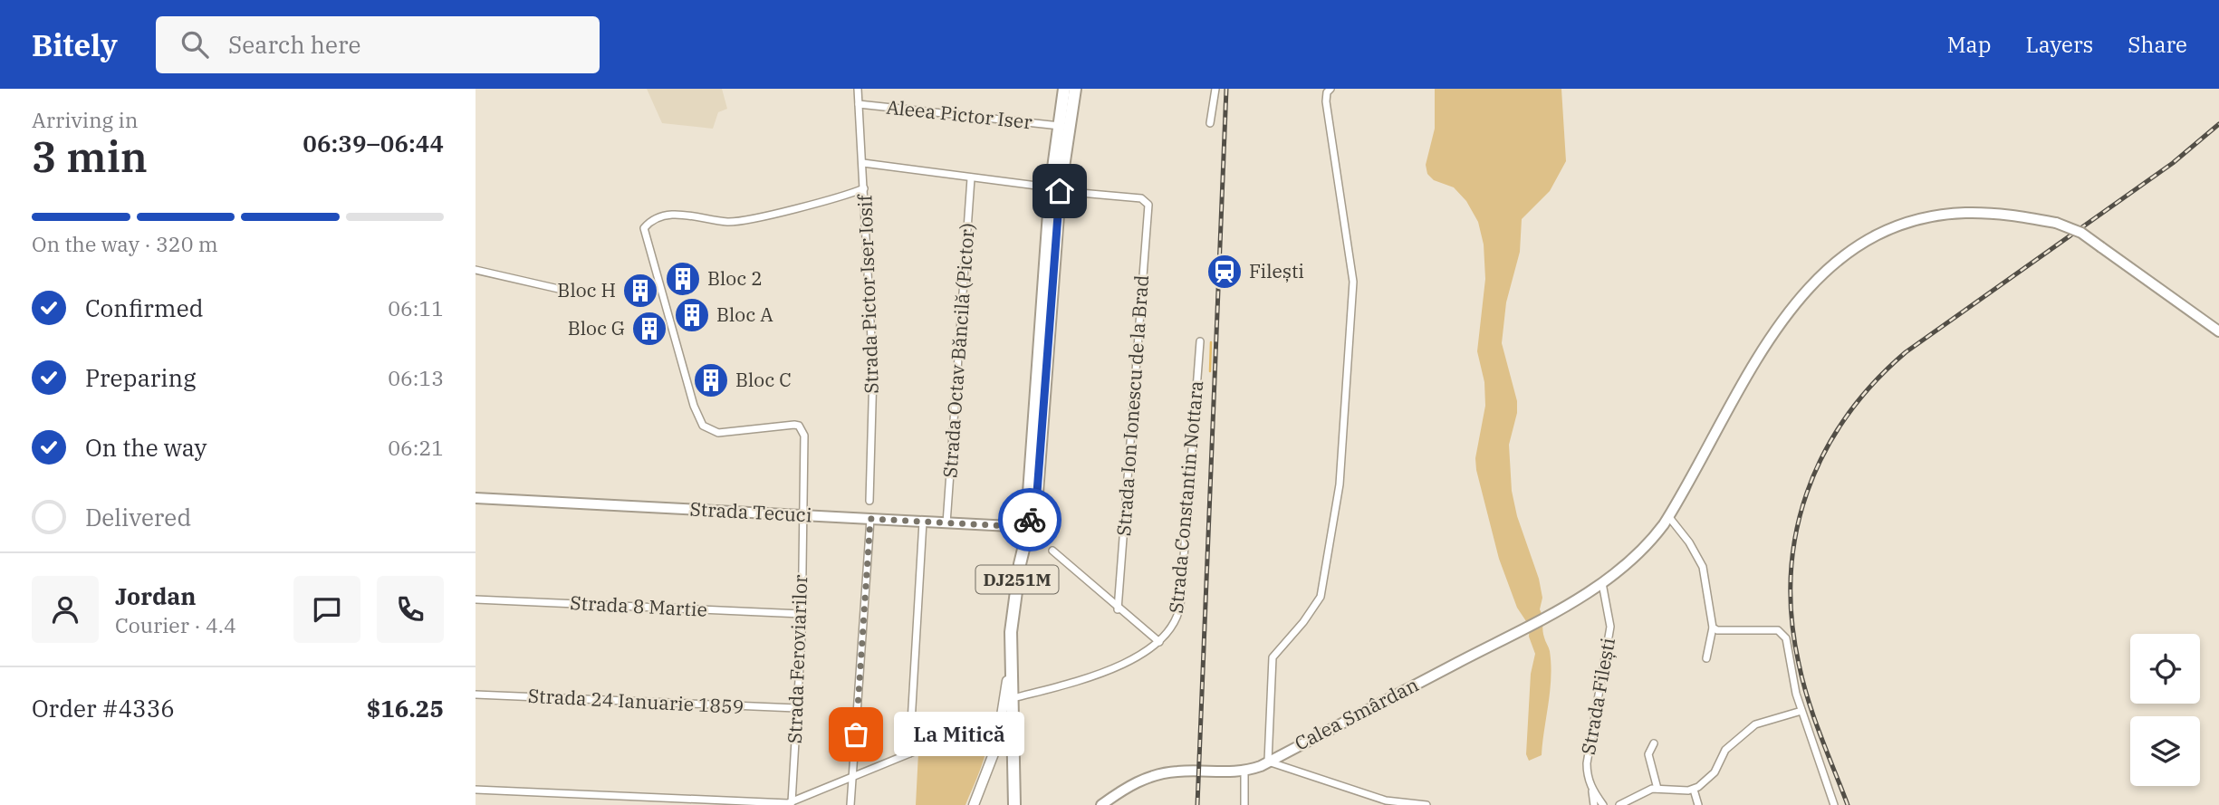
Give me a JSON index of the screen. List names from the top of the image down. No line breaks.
{"streets":{"highway":["DJ251M"],"main road":["Strada Tecuci","Calea Smârdan"],"street":["Aleea Pictor Iser","Strada Pictor Iser Iosif","Strada Octav Băncilă (Pictor)","Strada Ion Ionescu de la Brad","Strada Constantin Nottara","Strada 8 Martie","Strada Feroviarilor","Strada Filești","Strada 24 Ianuarie 1859"]},"crossings":[["Aleea Pictor Iser","Strada Pictor Iser Iosif"],["Aleea Pictor Iser","DJ251M"],["Strada Pictor Iser Iosif","Strada Feroviarilor"],["Strada Octav Băncilă (Pictor)","Strada Tecuci"],["Strada Ion Ionescu de la Brad","DJ251M"],["Strada Tecuci","DJ251M"],["Strada Tecuci","Strada Feroviarilor"],["Strada 8 Martie","Strada Feroviarilor"],["Strada Feroviarilor","Strada 24 Ianuarie 1859"],["Strada Filești","Calea Smârdan"]],"places":{"station":["Filești"],"building":["Bloc 2","Bloc H","Bloc A","Bloc G","Bloc C"],"other":["La Mitică"]},"page":{"header":"Bitely","search":"Search here","nav":["Map","Layers","Share"],"heading":["3 min","Arriving in","06:39–06:44"],"panel":["Jordan","Courier · 4.4","Order #4336","$16.25"],"bar":"On the way · 320 m","list":[["Confirmed","06:11"],["Preparing","06:13"],["On the way","06:21"],"Delivered"],"bubble":"La Mitică"}}
